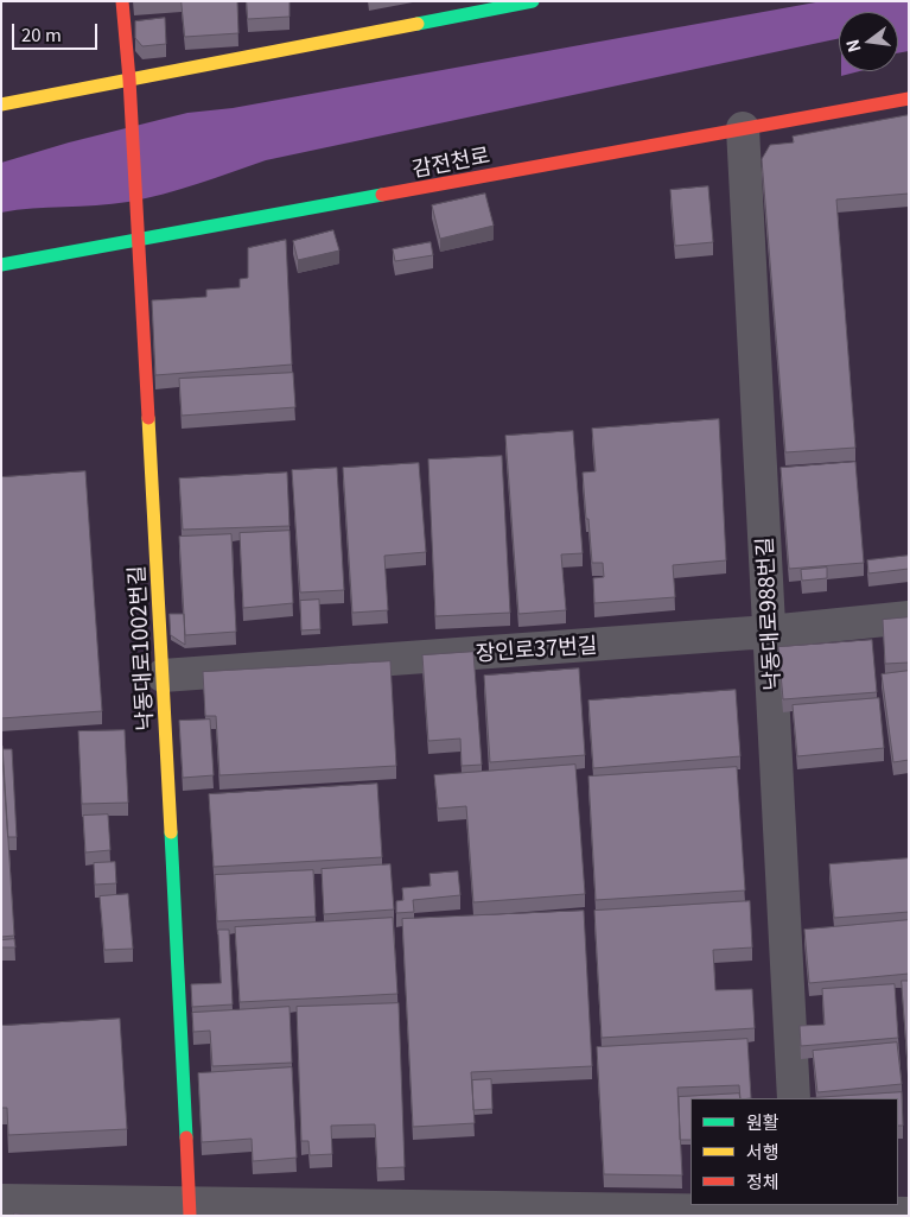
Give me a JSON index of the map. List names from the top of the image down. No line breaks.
{"streets":{"street":["감전천로","낙동대로988번길","낙동대로1002번길","장인로37번길"]},"crossings":[["감전천로","낙동대로988번길"],["감전천로","낙동대로1002번길"],["낙동대로988번길","장인로37번길"],["낙동대로1002번길","장인로37번길"]],"legend":["원활","서행","정체"],"scale_bar":"20 m","north":"left"}
